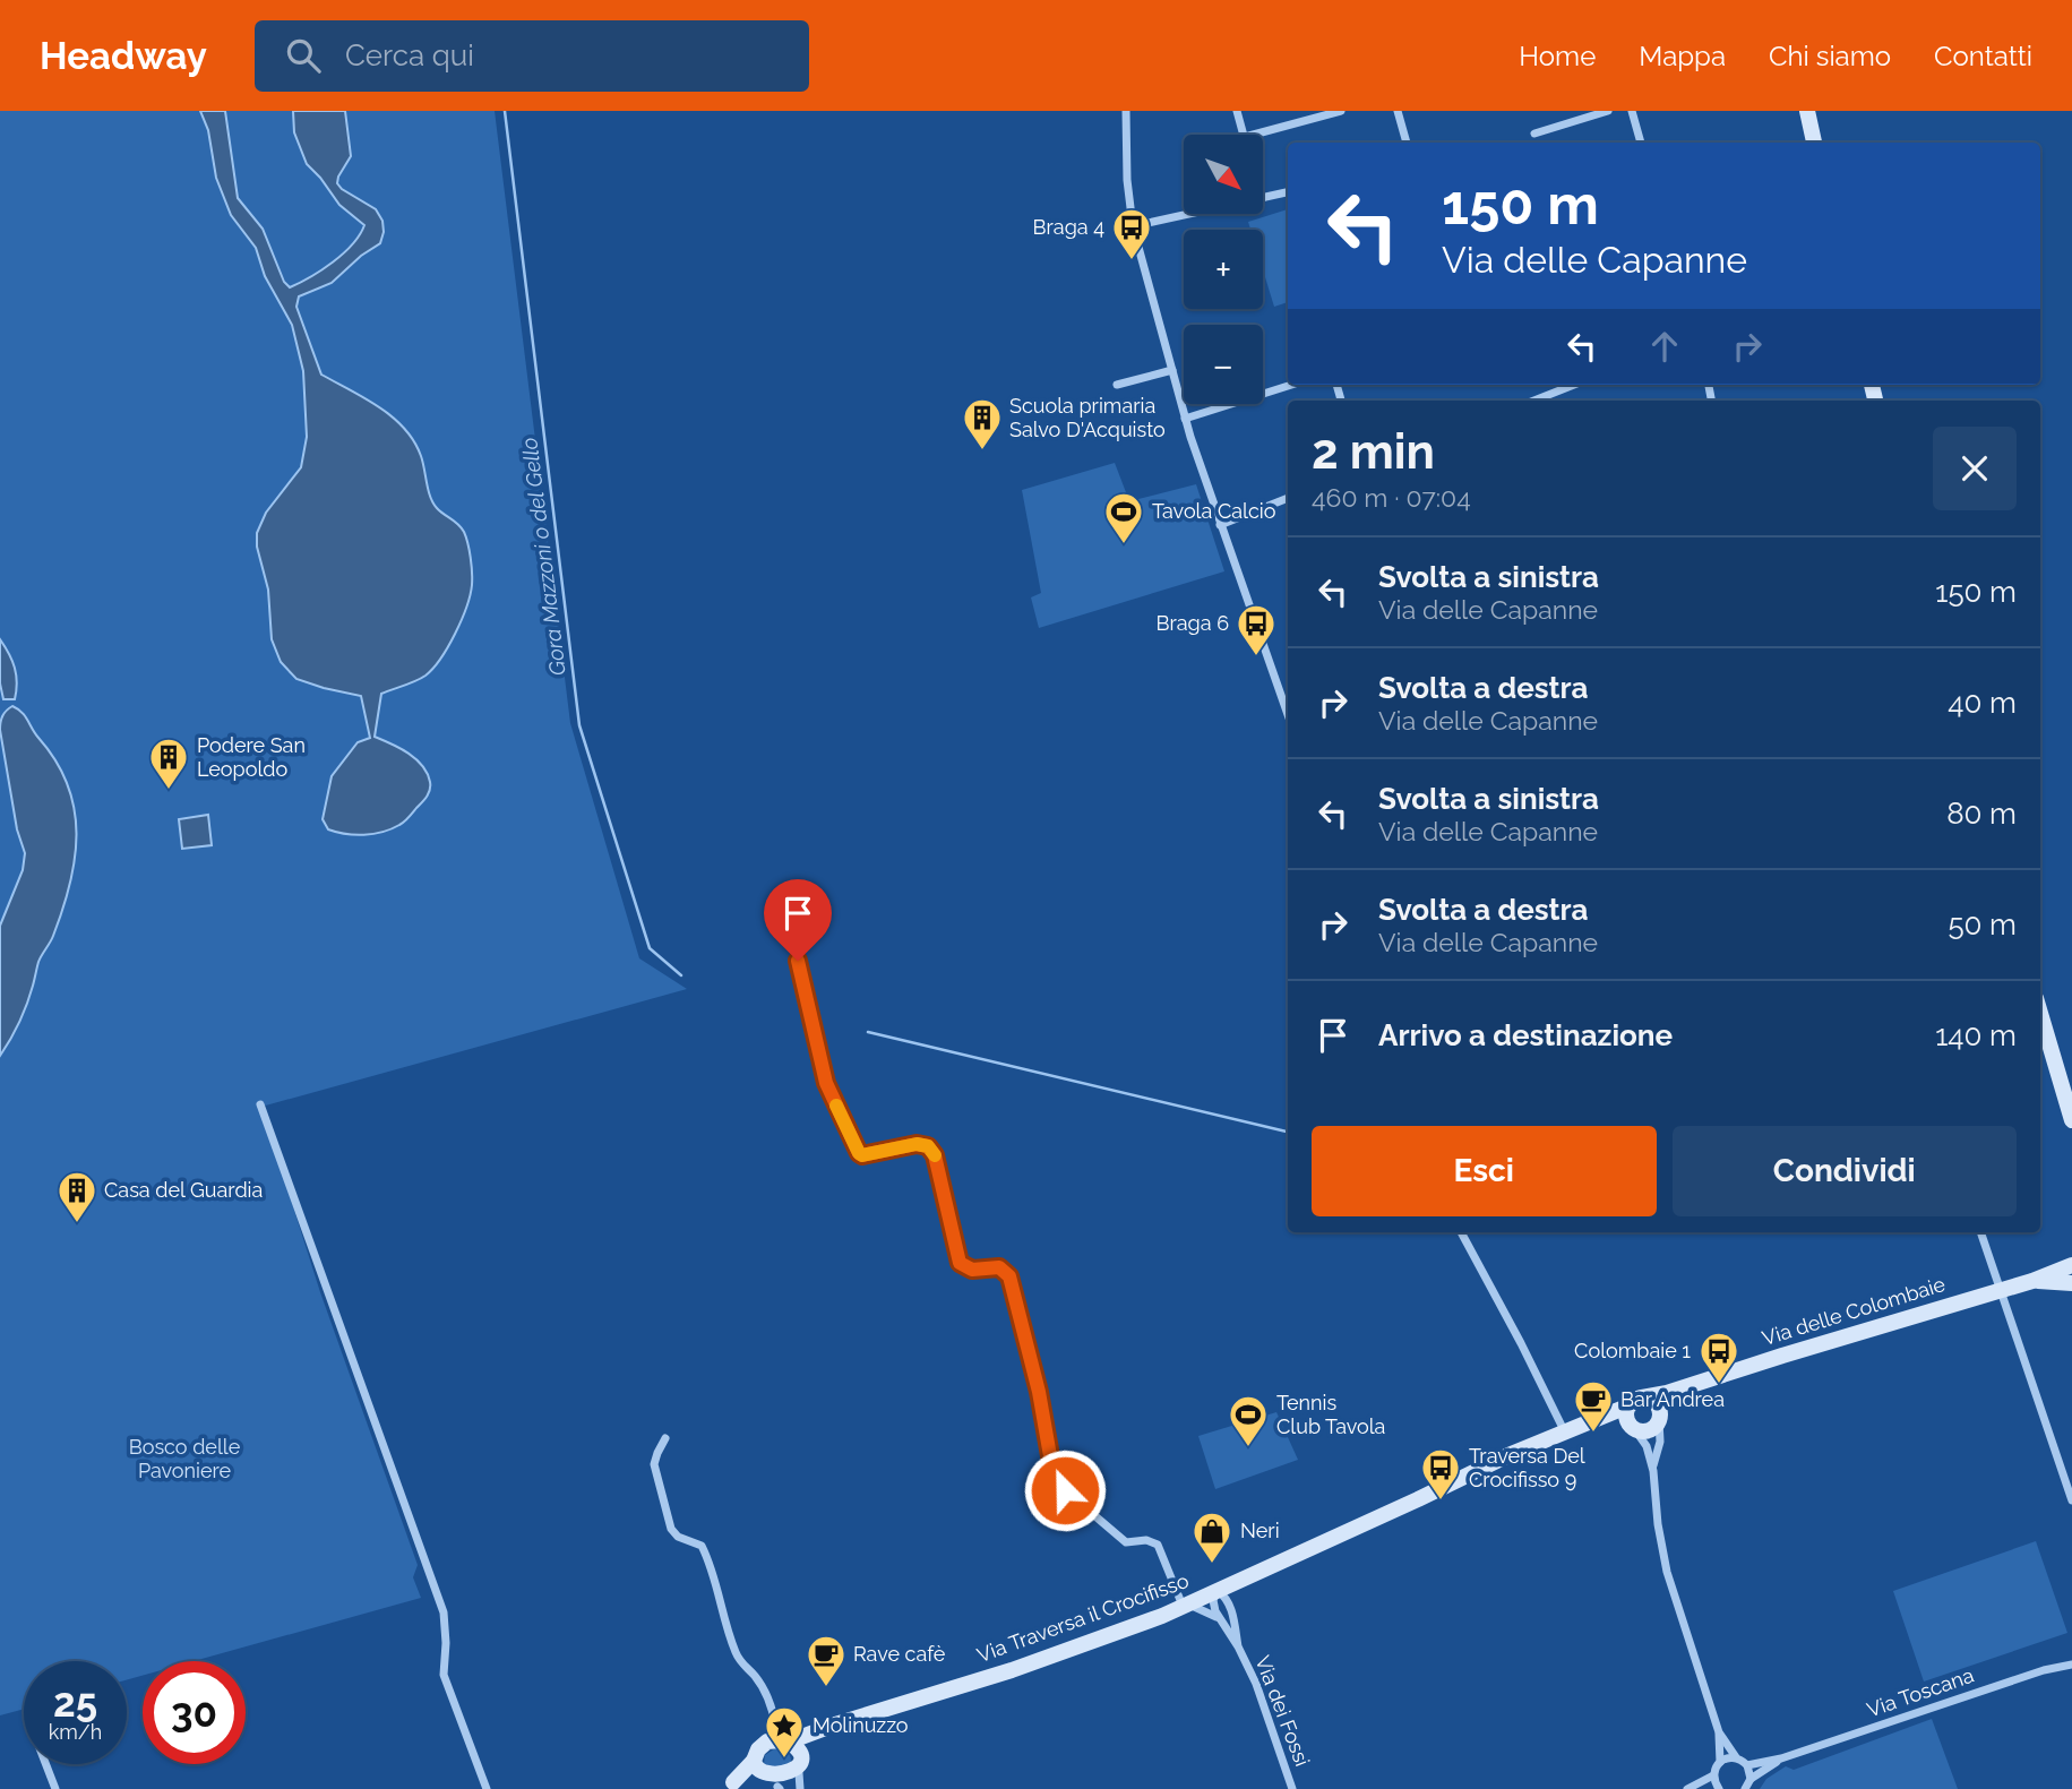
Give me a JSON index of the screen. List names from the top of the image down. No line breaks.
{"streets":{"street":["Via delle Colombaie","Via Traversa il Crocifisso","Via Toscana","Via dei Fossi"]},"crossings":[["Via delle Colombaie","Via Traversa il Crocifisso"],["Via Traversa il Crocifisso","Via dei Fossi"]],"water":["Gora Mazzoni o del Gello"],"parks":["Bosco delle Pavoniere"],"places":{"bus stop":["Braga 4","Braga 6","Colombaie 1","Traversa Del Crocifisso 9"],"building":["Scuola primaria Salvo D'Acquisto","Podere San Leopoldo","Casa del Guardia"],"sports":["Tavola Calcio","Tennis Club Tavola"],"cafe":["Bar Andrea","Rave cafè"],"shop":["Neri"],"place":["Molinuzzo"]},"north":"bottom right","page":{"header":"Headway","search":"Cerca qui","nav":["Home","Mappa","Chi siamo","Contatti"],"map_buttons":["+","−"],"turn":["150 m","Via delle Capanne"],"heading":["2 min","460 m · 07:04"],"list":[{"name":"Svolta a sinistra","note":"Via delle Capanne","value":"150 m"},{"name":"Svolta a destra","note":"Via delle Capanne","value":"40 m"},{"name":"Svolta a sinistra","note":"Via delle Capanne","value":"80 m"},{"name":"Svolta a destra","note":"Via delle Capanne","value":"50 m"},{"name":"Arrivo a destinazione","value":"140 m"}],"buttons":["Esci","Condividi"],"speed":"25 km/h","limit":"30"}}
